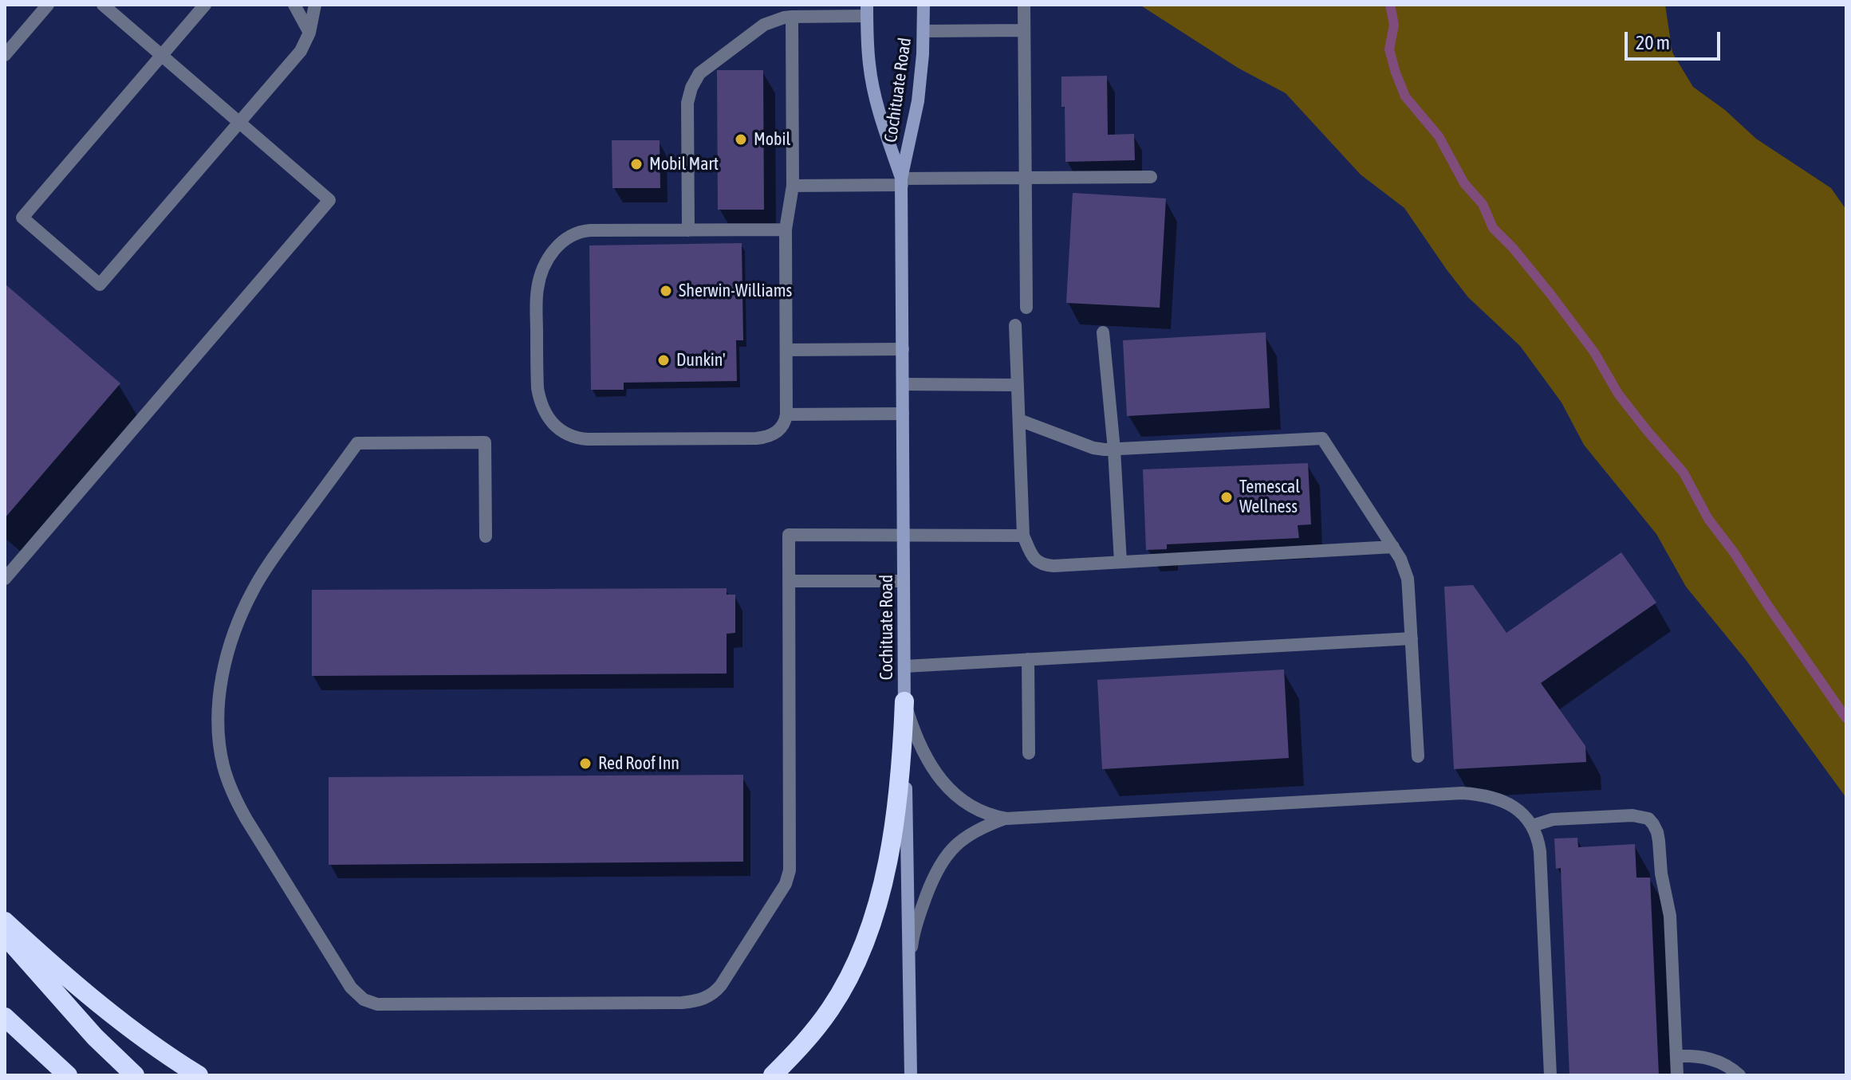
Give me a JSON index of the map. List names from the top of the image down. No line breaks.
{"streets":{"main road":["Cochituate Road"]},"places":["Mobil","Mobil Mart","Sherwin-Williams","Dunkin'","Temescal Wellness","Red Roof Inn"],"scale_bar":"20 m"}
